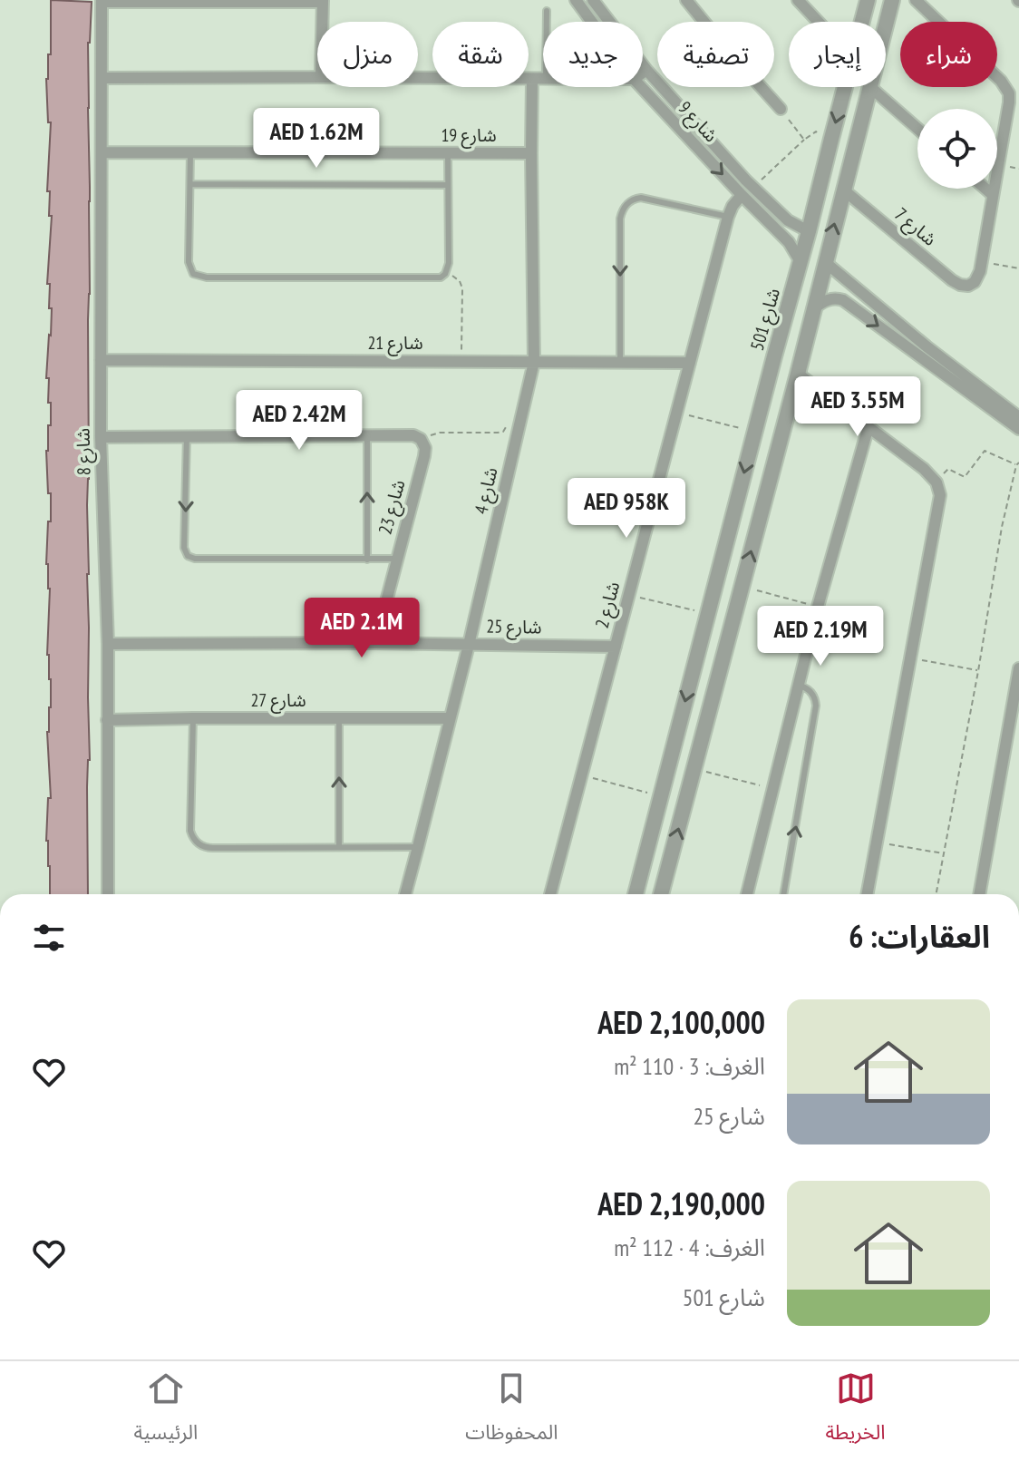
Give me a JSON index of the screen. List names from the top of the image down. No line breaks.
{"streets":{"street":["شارع 9","شارع 19","شارع 7","شارع 501","شارع 21","شارع 8","شارع 4","شارع 23","شارع 2","شارع 25","شارع 27"]},"crossings":[["شارع 9","شارع 501"],["شارع 9","شارع 2"],["شارع 19","شارع 8"],["شارع 19","شارع 4"],["شارع 21","شارع 8"],["شارع 21","شارع 4"],["شارع 21","شارع 2"],["شارع 8","شارع 25"],["شارع 8","شارع 27"],["شارع 4","شارع 25"],["شارع 4","شارع 27"],["شارع 23","شارع 25"],["شارع 2","شارع 25"]],"page":{"chip":["شراء","إيجار","تصفية","جديد","شقة","منزل"],"price":["AED 1.62M","AED 3.55M","AED 2.42M","AED 958K","AED 2.1M","AED 2.19M"],"heading":"العقارات: 6","list":[{"name":"AED 2,100,000","note":"الغرف: 3 · 110 m² · شارع 25"},{"name":"AED 2,190,000","note":"الغرف: 4 · 112 m² · شارع 501"}],"tabs":["الخريطة","المحفوظات","الرئيسية"]}}
